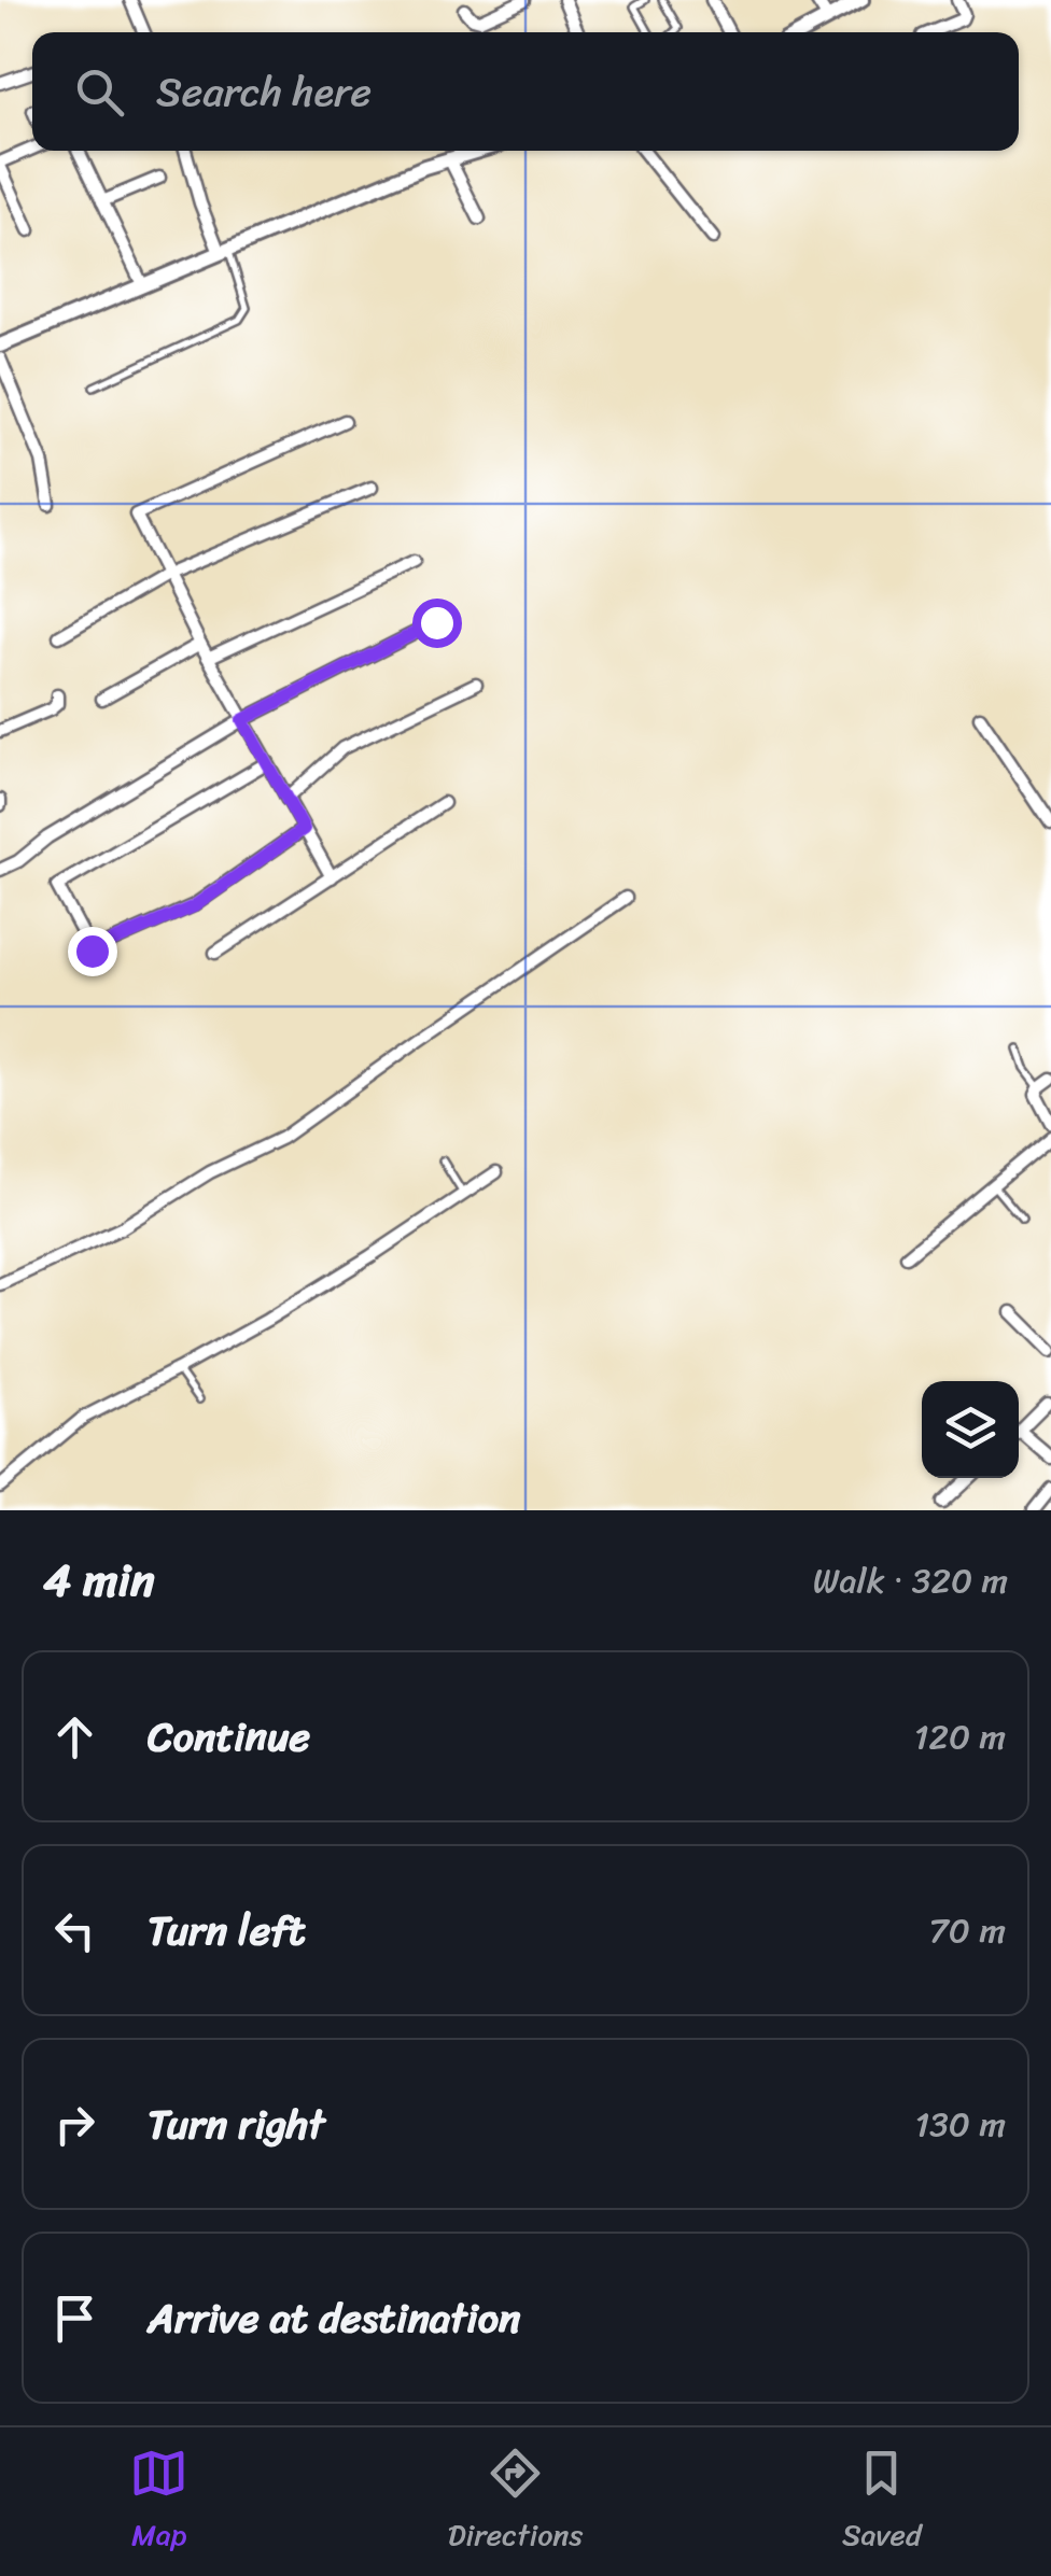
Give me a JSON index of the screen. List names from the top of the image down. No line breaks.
{"page":{"search":"Search here","heading":["4 min","Walk · 320 m"],"list":[["Continue","120 m"],["Turn left","70 m"],["Turn right","130 m"],"Arrive at destination"],"nav":["Map","Directions","Saved"]}}
